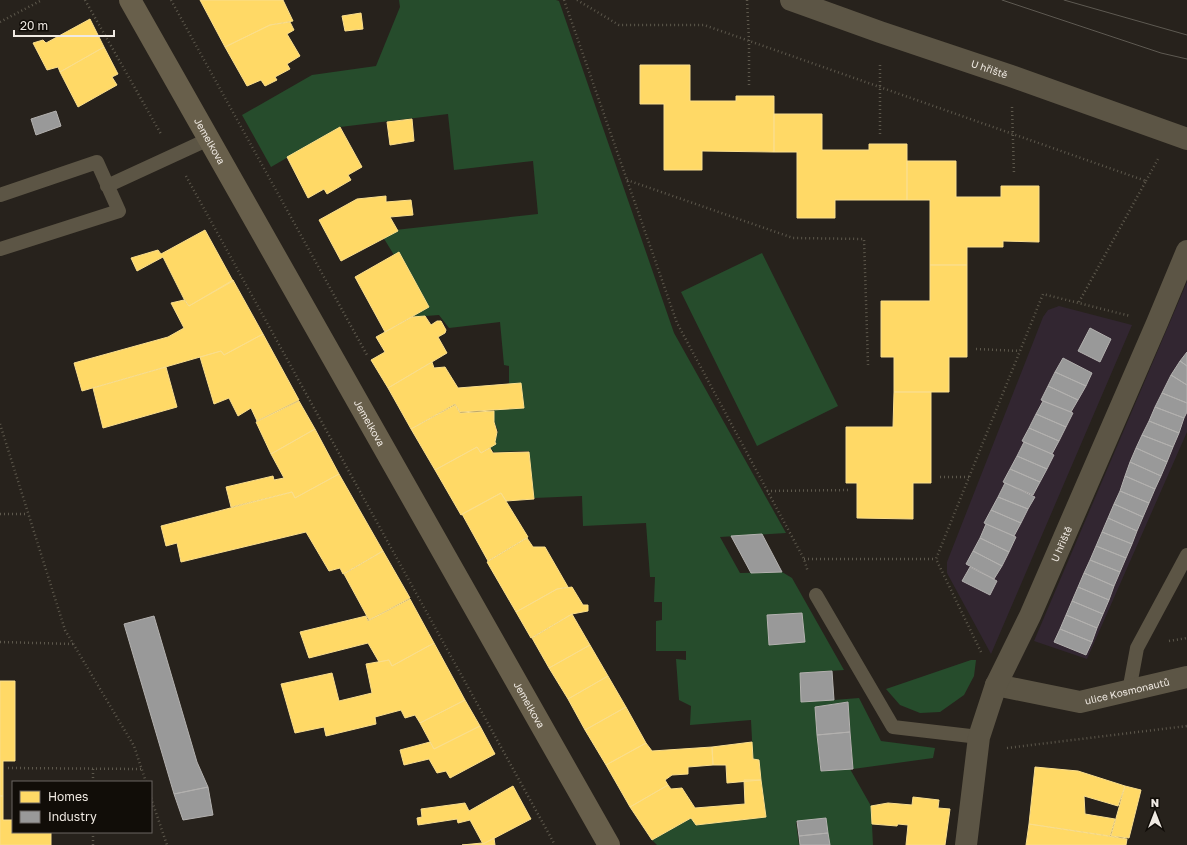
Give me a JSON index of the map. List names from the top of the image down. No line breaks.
{"streets":{"street":["U hřiště","Jemelkova","ulice Kosmonautů"]},"crossings":[["U hřiště","ulice Kosmonautů"]],"legend":["Homes","Industry"],"scale_bar":"20 m","north":"top"}
